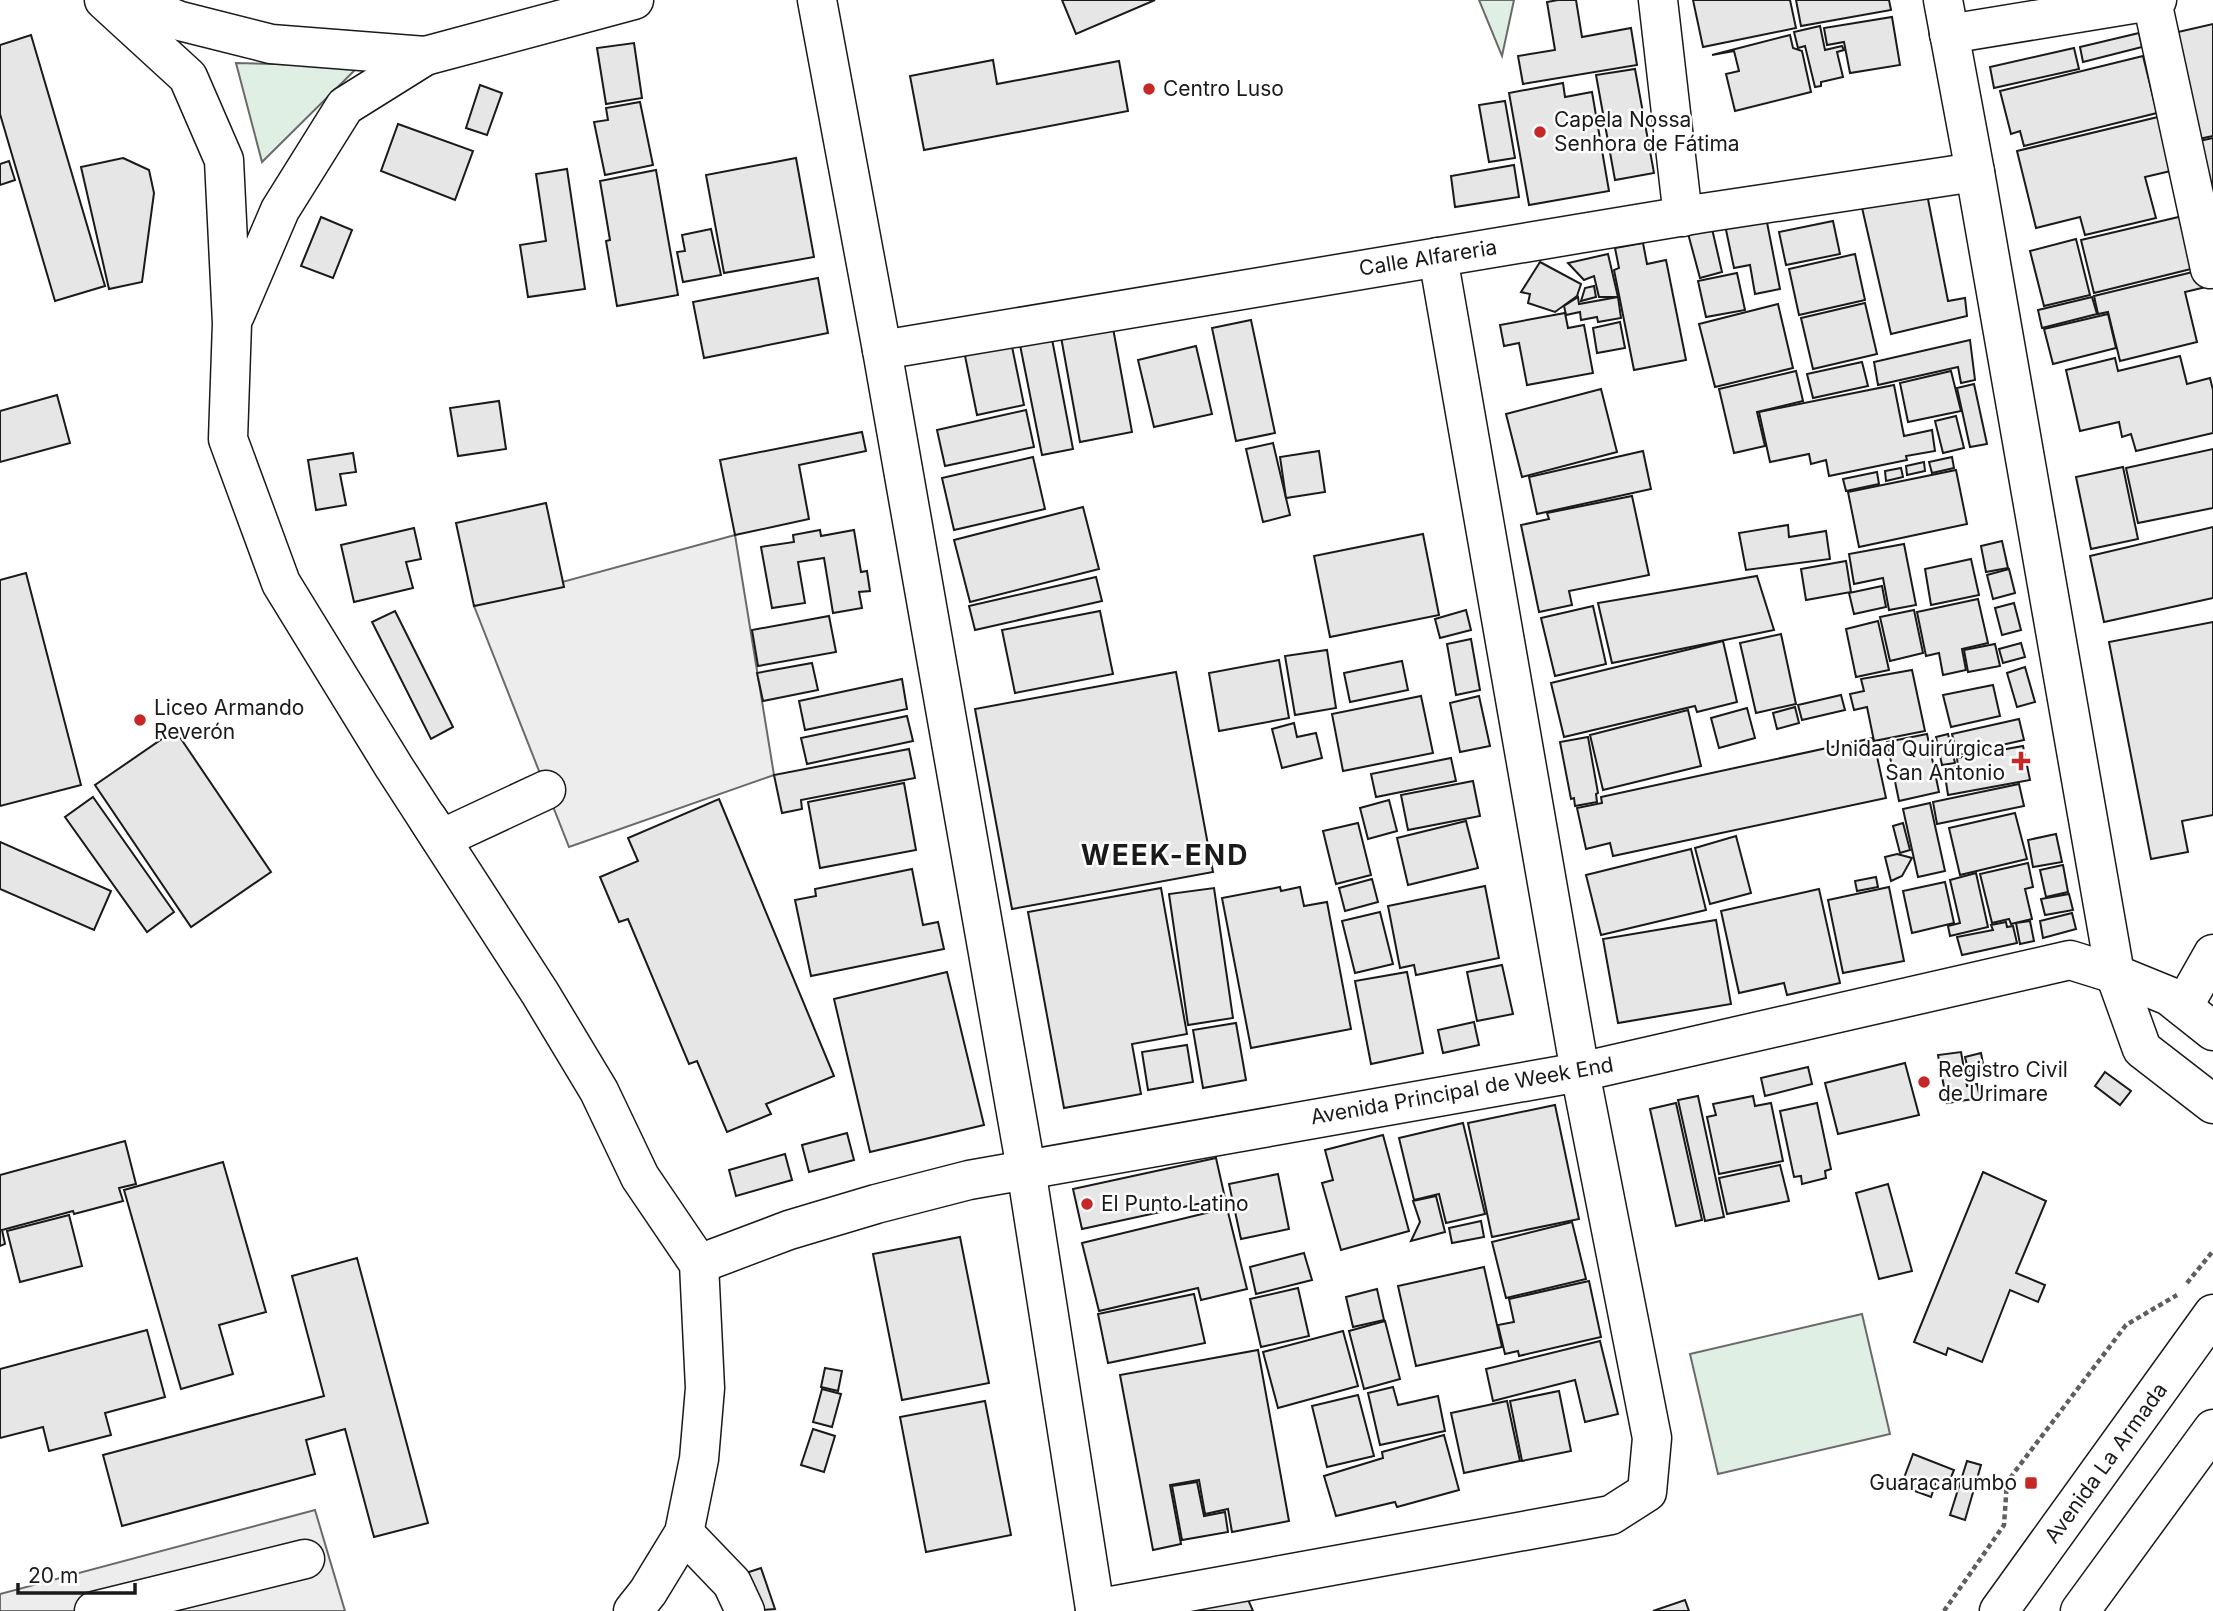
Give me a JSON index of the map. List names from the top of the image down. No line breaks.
{"streets":{"street":["Calle Alfareria","Avenida Principal de Week End","Avenida La Armada"]},"districts":["WEEK-END"],"places":{"other":["Centro Luso","Capela Nossa Senhora de Fátima","Liceo Armando Reverón","Registro Civil de Urimare","El Punto Latino"],"health":["Unidad Quirúrgica San Antonio"],"transit":["Guaracarumbo"]},"scale_bar":"20 m"}
